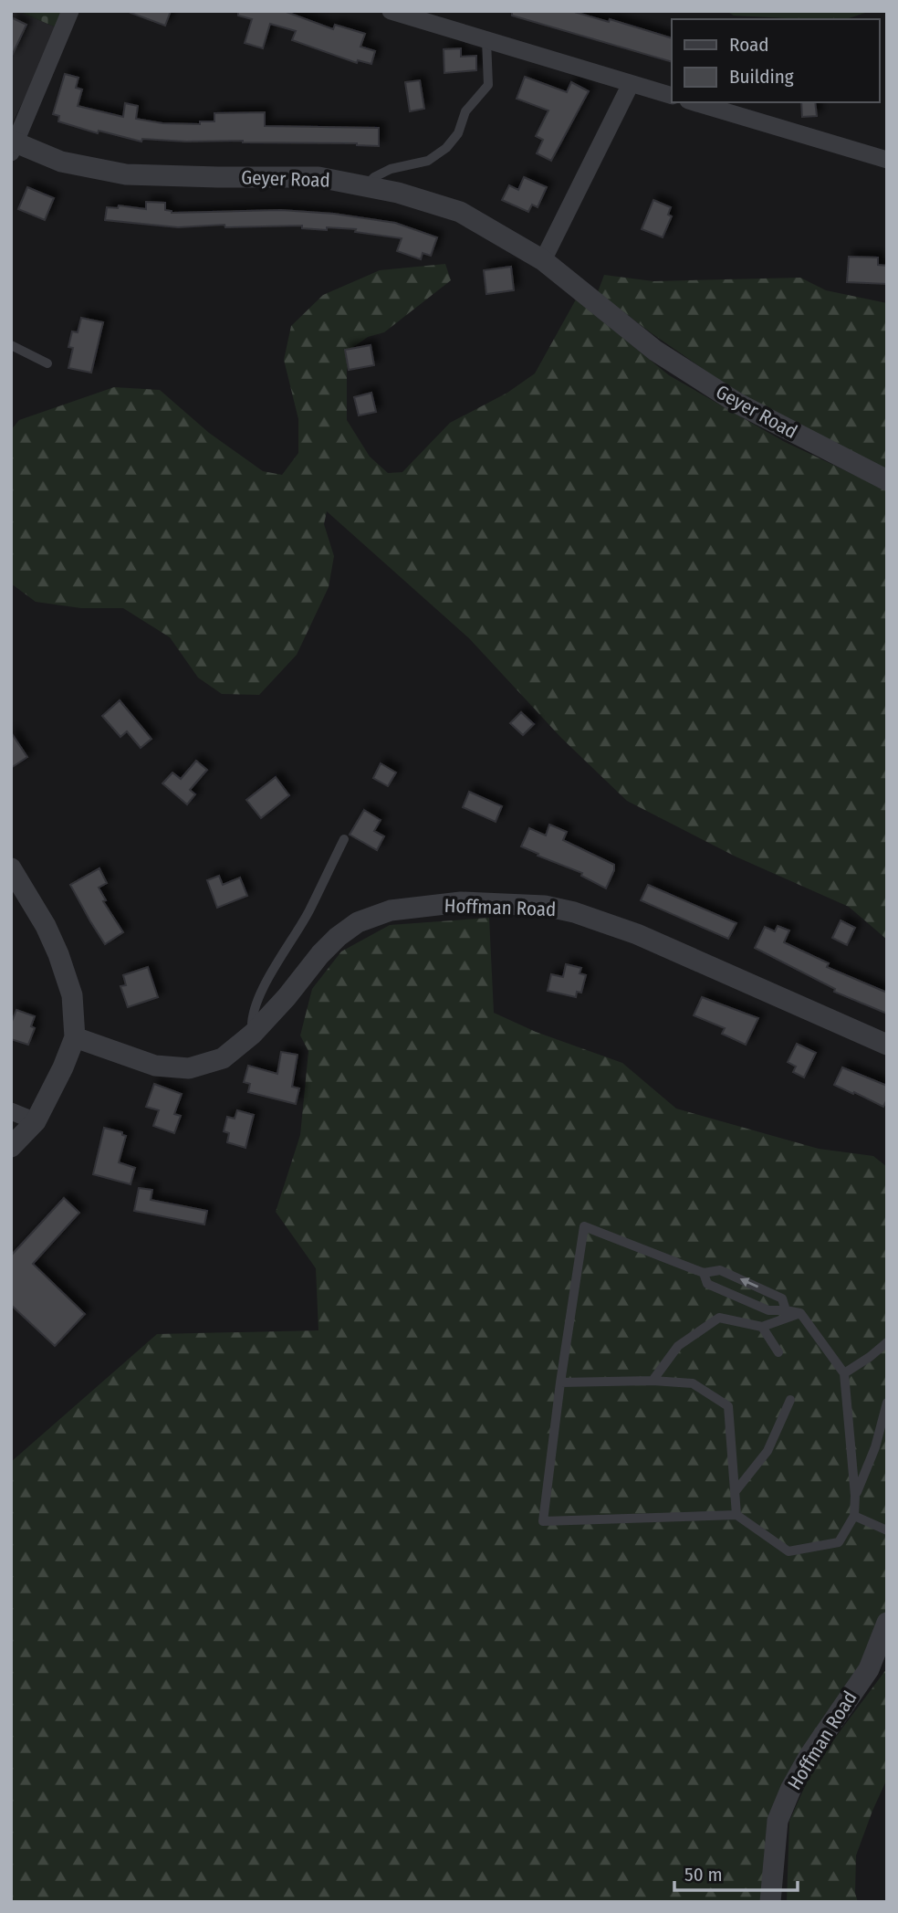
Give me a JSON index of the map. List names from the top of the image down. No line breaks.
{"streets":{"street":["Geyer Road","Hoffman Road"]},"legend":["Road","Building"],"scale_bar":"50 m"}
